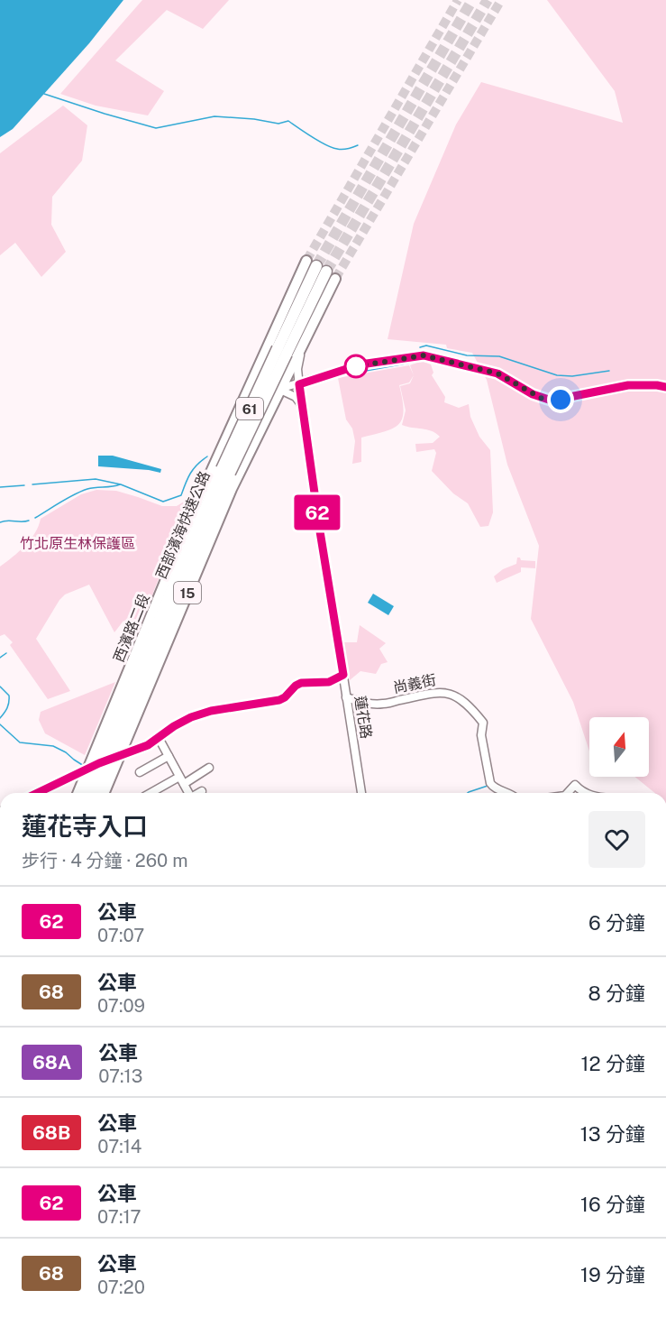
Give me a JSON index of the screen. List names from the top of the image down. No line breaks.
{"streets":{"highway":["61","西部濱海快速公路"],"main road":["15","西濱路二段"],"street":["尚義街","蓮花路"]},"crossings":[["西部濱海快速公路","15"],["西部濱海快速公路","西濱路二段"],["15","西濱路二段"],["15","蓮花路"],["尚義街","蓮花路"]],"parks":["竹北原生林保護區"],"lines":["bus line 62"],"north":"top","page":{"on_map":"62","heading":["蓮花寺入口","步行 · 4 分鐘 · 260 m"],"list":[{"mark":"62","name":"公車","note":"07:07","value":"6 分鐘"},{"mark":"68","name":"公車","note":"07:09","value":"8 分鐘"},{"mark":"68A","name":"公車","note":"07:13","value":"12 分鐘"},{"mark":"68B","name":"公車","note":"07:14","value":"13 分鐘"},{"mark":"62","name":"公車","note":"07:17","value":"16 分鐘"},{"mark":"68","name":"公車","note":"07:20","value":"19 分鐘"}]}}
